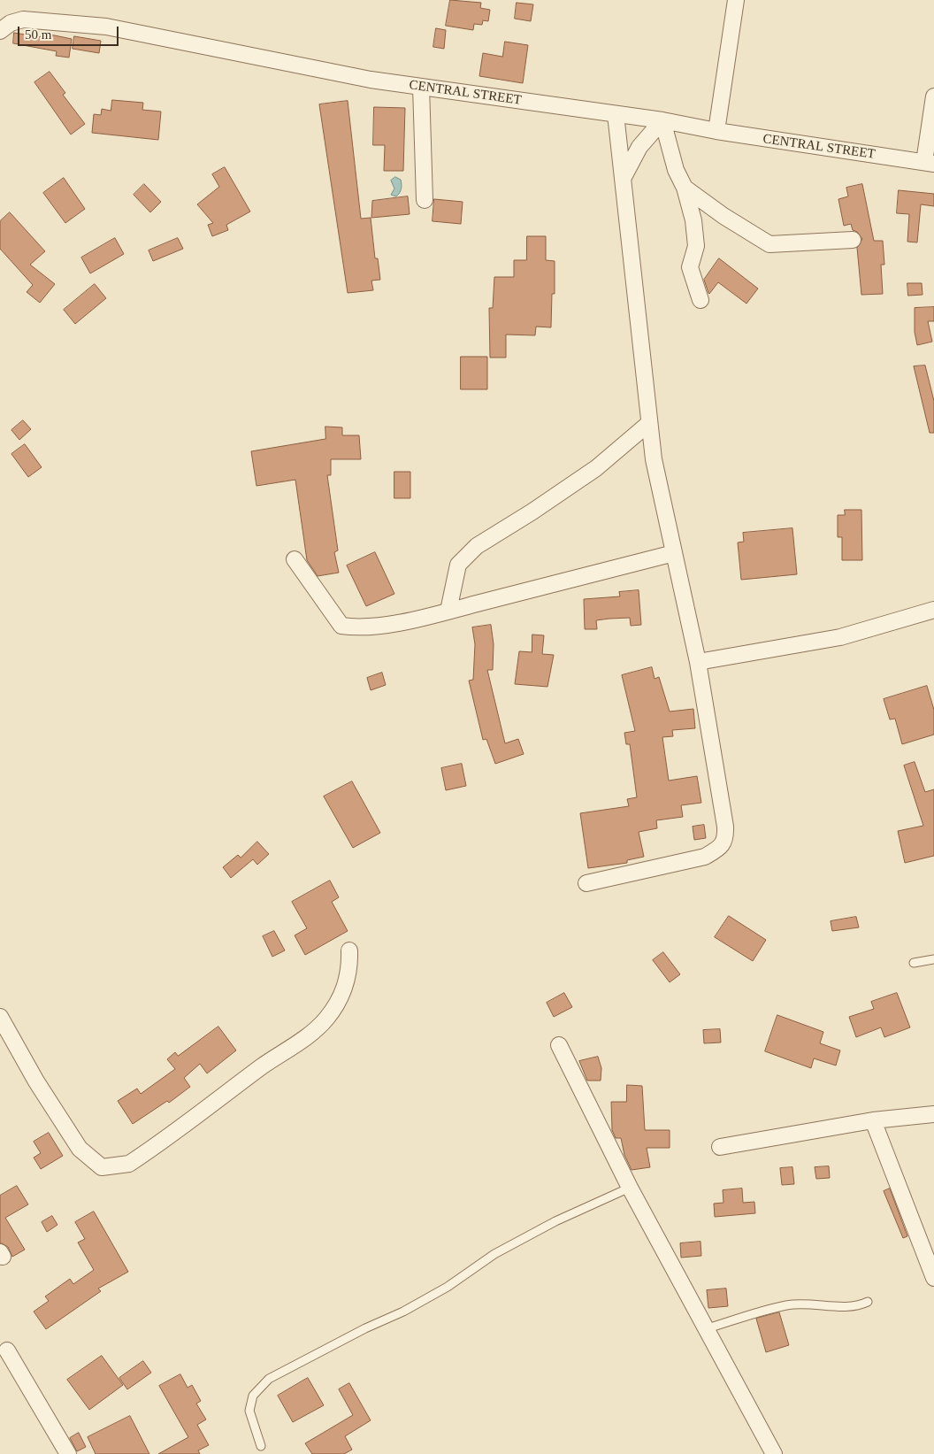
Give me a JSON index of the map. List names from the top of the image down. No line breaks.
{"streets":{"street":["CENTRAL STREET"]},"scale_bar":"50 m"}
